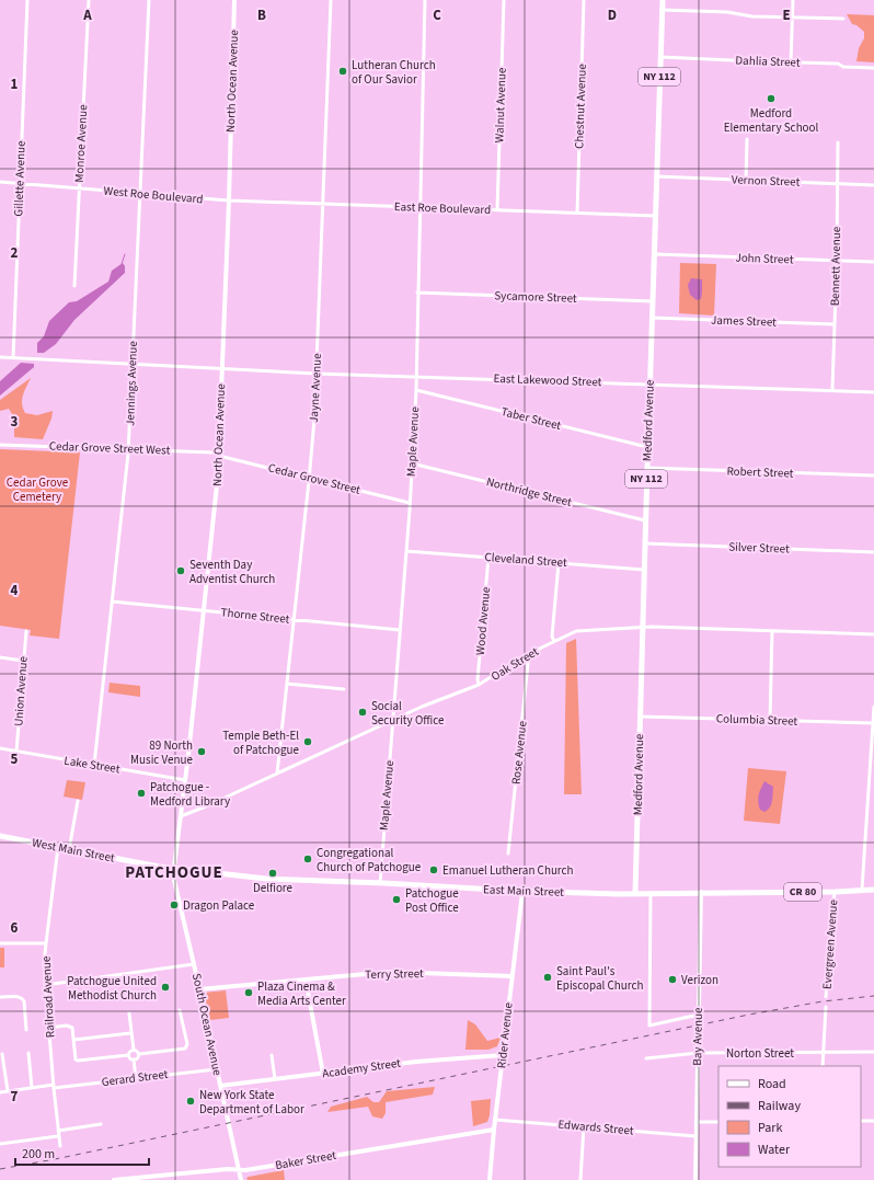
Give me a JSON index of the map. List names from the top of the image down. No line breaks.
{"streets":{"main road":["NY 112","Medford Avenue","West Main Street","East Main Street","CR 80"],"street":["Dahlia Street","North Ocean Avenue","Walnut Avenue","Chestnut Avenue","Monroe Avenue","Gillette Avenue","Vernon Street","West Roe Boulevard","East Roe Boulevard","John Street","Bennett Avenue","Sycamore Street","James Street","East Lakewood Street","Jennings Avenue","Jayne Avenue","Taber Street","Maple Avenue","Cedar Grove Street West","Robert Street","Cedar Grove Street","Northridge Street","Silver Street","Cleveland Street","Thorne Street","Wood Avenue","Oak Street","Union Avenue","Columbia Street","Rose Avenue","Lake Street","Evergreen Avenue","Terry Street","Railroad Avenue","South Ocean Avenue","Rider Avenue","Bay Avenue","Norton Street","Academy Street","Gerard Street","Edwards Street","Baker Street"]},"crossings":[["Dahlia Street","Medford Avenue"],["North Ocean Avenue","West Roe Boulevard"],["North Ocean Avenue","East Roe Boulevard"],["North Ocean Avenue","East Lakewood Street"],["North Ocean Avenue","Cedar Grove Street West"],["North Ocean Avenue","Cedar Grove Street"],["North Ocean Avenue","Thorne Street"],["North Ocean Avenue","Oak Street"],["North Ocean Avenue","Lake Street"],["North Ocean Avenue","West Main Street"],["North Ocean Avenue","East Main Street"],["North Ocean Avenue","South Ocean Avenue"],["Walnut Avenue","East Roe Boulevard"],["Chestnut Avenue","East Roe Boulevard"],["Monroe Avenue","West Roe Boulevard"],["Gillette Avenue","West Roe Boulevard"],["Gillette Avenue","East Lakewood Street"],["Vernon Street","Bennett Avenue"],["Vernon Street","Medford Avenue"],["West Roe Boulevard","East Roe Boulevard"],["West Roe Boulevard","Jennings Avenue"],["East Roe Boulevard","Jayne Avenue"],["East Roe Boulevard","Medford Avenue"],["East Roe Boulevard","Maple Avenue"],["John Street","Bennett Avenue"],["John Street","Medford Avenue"],["Bennett Avenue","James Street"],["Bennett Avenue","East Lakewood Street"],["Sycamore Street","Medford Avenue"],["Sycamore Street","Maple Avenue"],["James Street","Medford Avenue"],["East Lakewood Street","Jennings Avenue"],["East Lakewood Street","Jayne Avenue"],["East Lakewood Street","Medford Avenue"],["East Lakewood Street","Maple Avenue"],["Jennings Avenue","Cedar Grove Street West"],["Jennings Avenue","Thorne Street"],["Jennings Avenue","Lake Street"],["Jayne Avenue","Cedar Grove Street"],["Jayne Avenue","Thorne Street"],["Jayne Avenue","Oak Street"],["Taber Street","Medford Avenue"],["Taber Street","Maple Avenue"],["Medford Avenue","Robert Street"],["Medford Avenue","Northridge Street"],["Medford Avenue","Silver Street"],["Medford Avenue","Cleveland Street"],["Medford Avenue","Oak Street"],["Medford Avenue","Columbia Street"],["Medford Avenue","East Main Street"],["Maple Avenue","Cedar Grove Street"],["Maple Avenue","Northridge Street"],["Maple Avenue","Cleveland Street"],["Maple Avenue","Thorne Street"],["Maple Avenue","Oak Street"],["Maple Avenue","East Main Street"],["Cedar Grove Street West","Cedar Grove Street"],["Cleveland Street","Wood Avenue"],["Wood Avenue","Oak Street"],["Oak Street","Rose Avenue"],["Union Avenue","Lake Street"],["West Main Street","East Main Street"],["West Main Street","Railroad Avenue"],["West Main Street","South Ocean Avenue"],["East Main Street","Evergreen Avenue"],["East Main Street","South Ocean Avenue"],["East Main Street","Rider Avenue"],["East Main Street","Bay Avenue"],["Evergreen Avenue","Norton Street"],["Terry Street","South Ocean Avenue"],["Terry Street","Rider Avenue"],["Railroad Avenue","Gerard Street"],["South Ocean Avenue","Academy Street"],["South Ocean Avenue","Gerard Street"],["South Ocean Avenue","Baker Street"],["Rider Avenue","Academy Street"],["Rider Avenue","Edwards Street"],["Rider Avenue","Baker Street"],["Bay Avenue","Norton Street"],["Bay Avenue","Edwards Street"]],"districts":["PATCHOGUE"],"parks":["Cedar Grove Cemetery"],"places":["Lutheran Church of Our Savior","Medford Elementary School","Seventh Day Adventist Church","Social Security Office","Temple Beth-El of Patchogue","89 North Music Venue","Patchogue - Medford Library","Congregational Church of Patchogue","Emanuel Lutheran Church","Delfiore","Patchogue Post Office","Dragon Palace","Saint Paul's Episcopal Church","Verizon","Patchogue United Methodist Church","Plaza Cinema & Media Arts Center","New York State Department of Labor"],"legend":["Road","Railway","Park","Water"],"scale_bar":"200 m","grid":{"columns":["A","B","C","D","E"],"rows":["1","2","3","4","5","6","7"]}}
